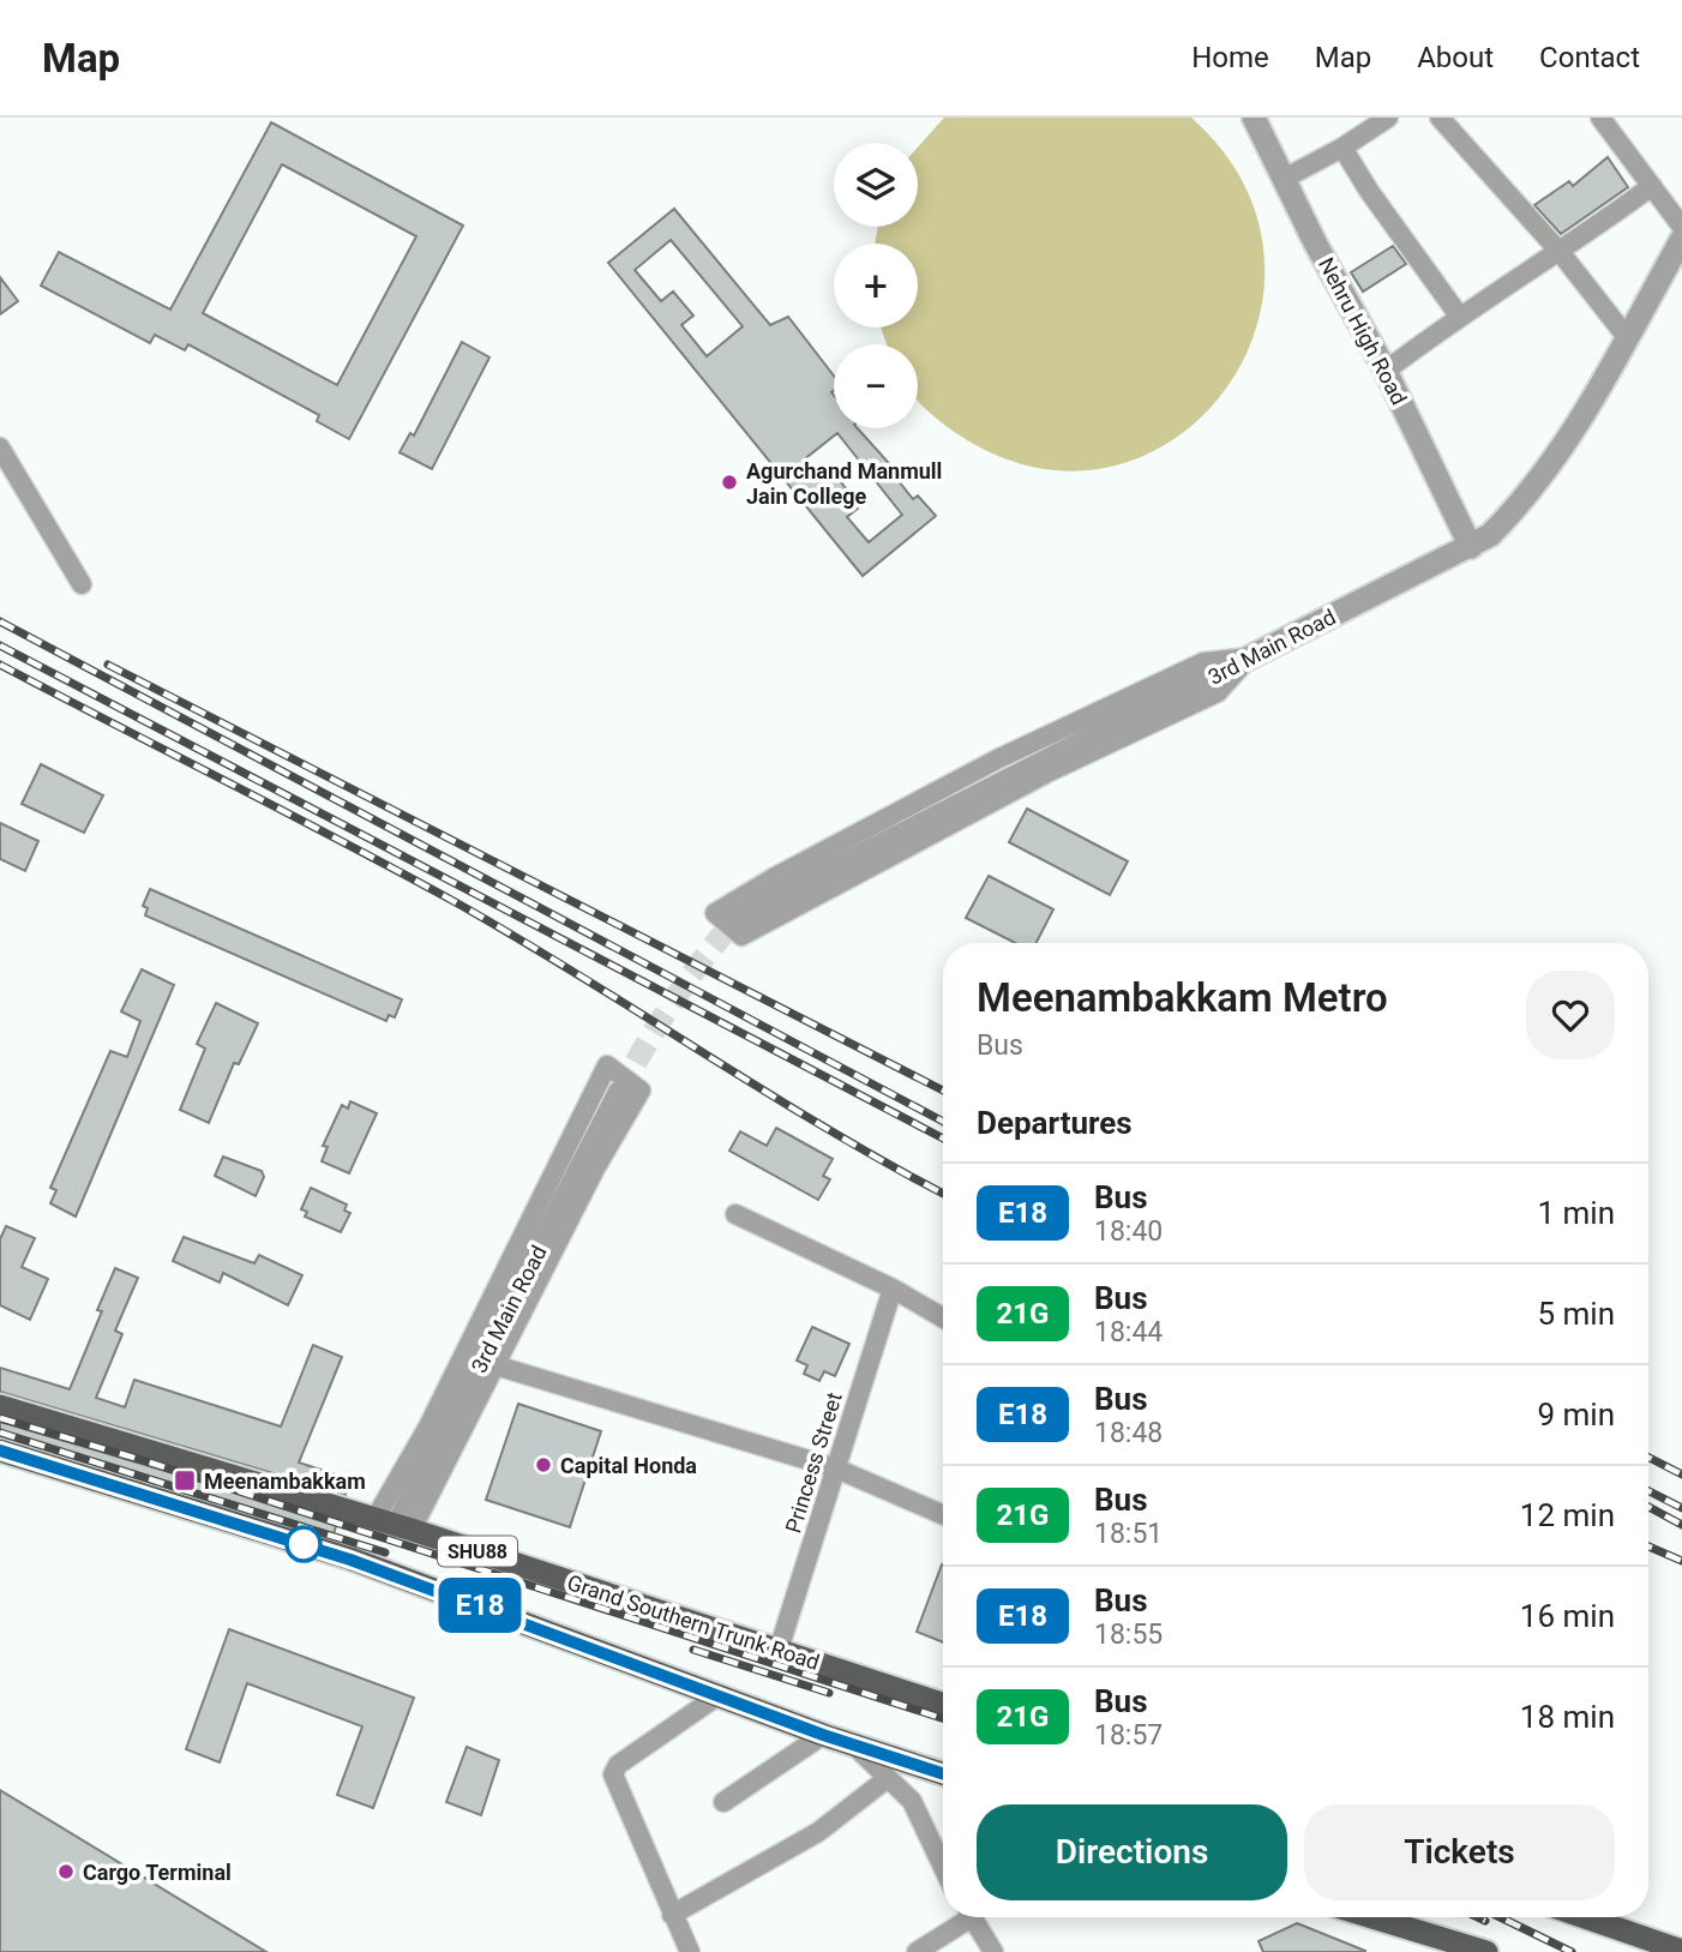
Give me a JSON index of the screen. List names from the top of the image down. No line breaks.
{"streets":{"main road":["SHU88","Grand Southern Trunk Road"],"street":["Nehru High Road","3rd Main Road","Princess Street"]},"crossings":[["Nehru High Road","3rd Main Road"],["3rd Main Road","Grand Southern Trunk Road"],["Princess Street","Grand Southern Trunk Road"]],"places":{"other":["Agurchand Manmull Jain College","Capital Honda","Cargo Terminal"],"transit":["Meenambakkam"]},"lines":["bus line E18"],"page":{"header":"Map","nav":["Home","Map","About","Contact"],"on_map":"E18","map_buttons":["+","−"],"heading":[["Meenambakkam Metro","Bus"],"Departures"],"list":[{"mark":"E18","name":"Bus","note":"18:40","value":"1 min"},{"mark":"21G","name":"Bus","note":"18:44","value":"5 min"},{"mark":"E18","name":"Bus","note":"18:48","value":"9 min"},{"mark":"21G","name":"Bus","note":"18:51","value":"12 min"},{"mark":"E18","name":"Bus","note":"18:55","value":"16 min"},{"mark":"21G","name":"Bus","note":"18:57","value":"18 min"}],"buttons":["Directions","Tickets"]}}
